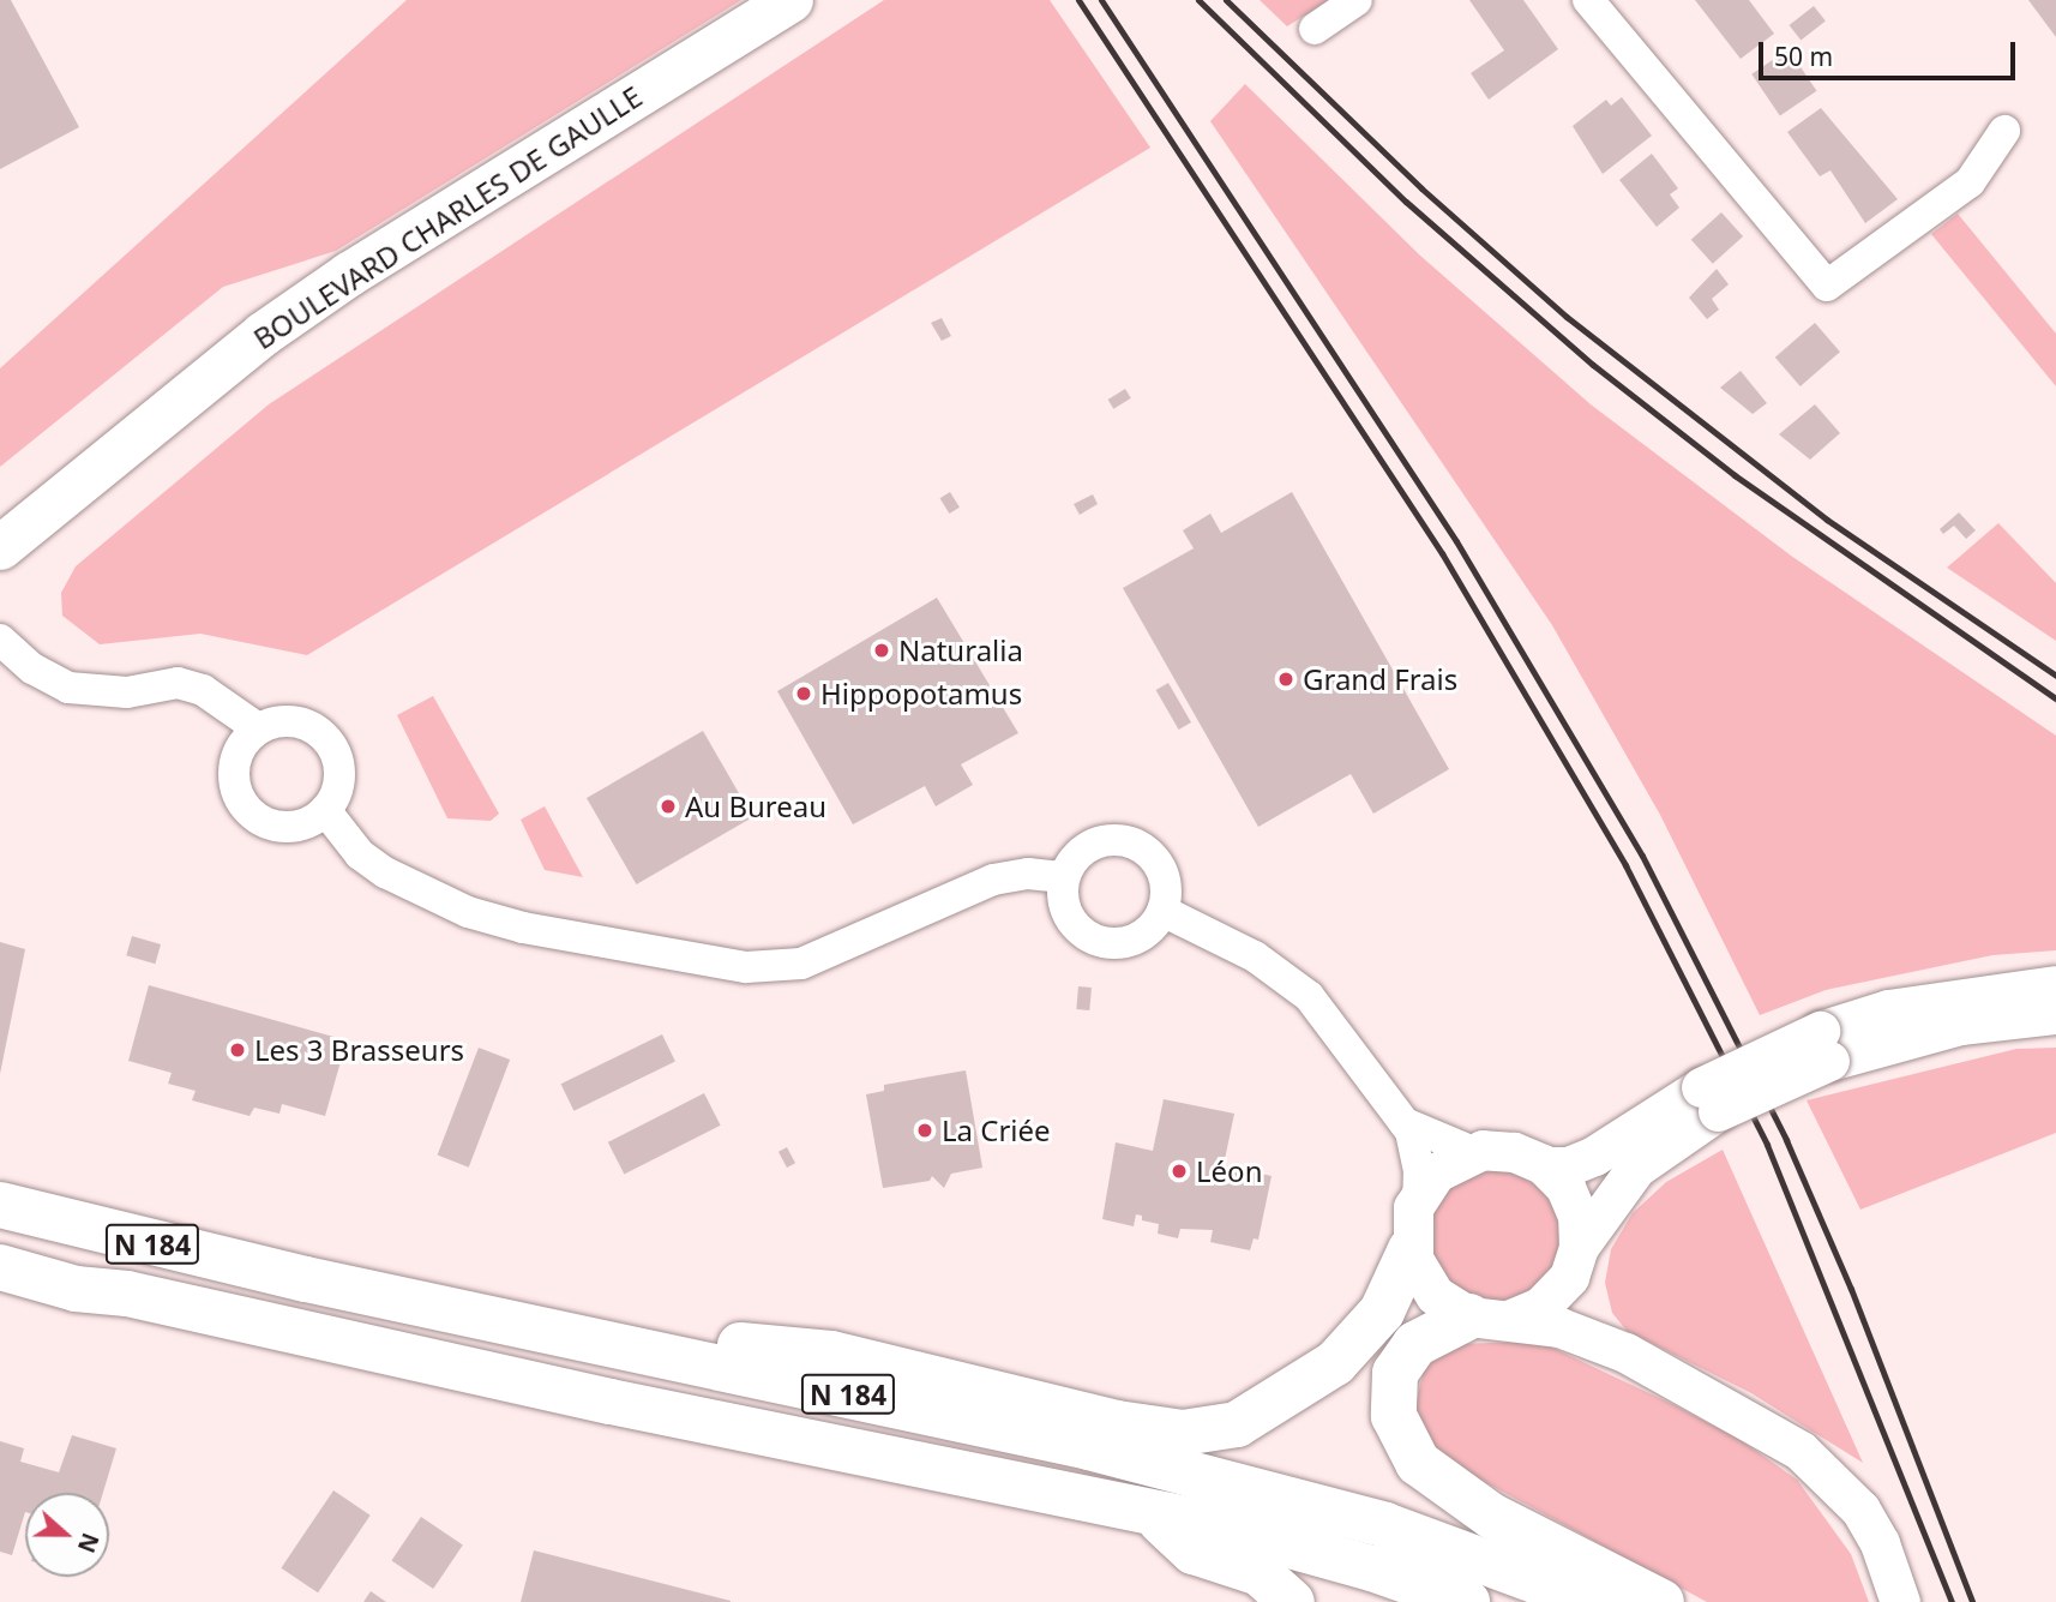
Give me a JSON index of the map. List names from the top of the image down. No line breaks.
{"streets":{"main road":["BOULEVARD CHARLES DE GAULLE","N 184"]},"places":["Naturalia","Grand Frais","Hippopotamus","Au Bureau","Les 3 Brasseurs","La Criée","Léon"],"scale_bar":"50 m","north":"right"}
